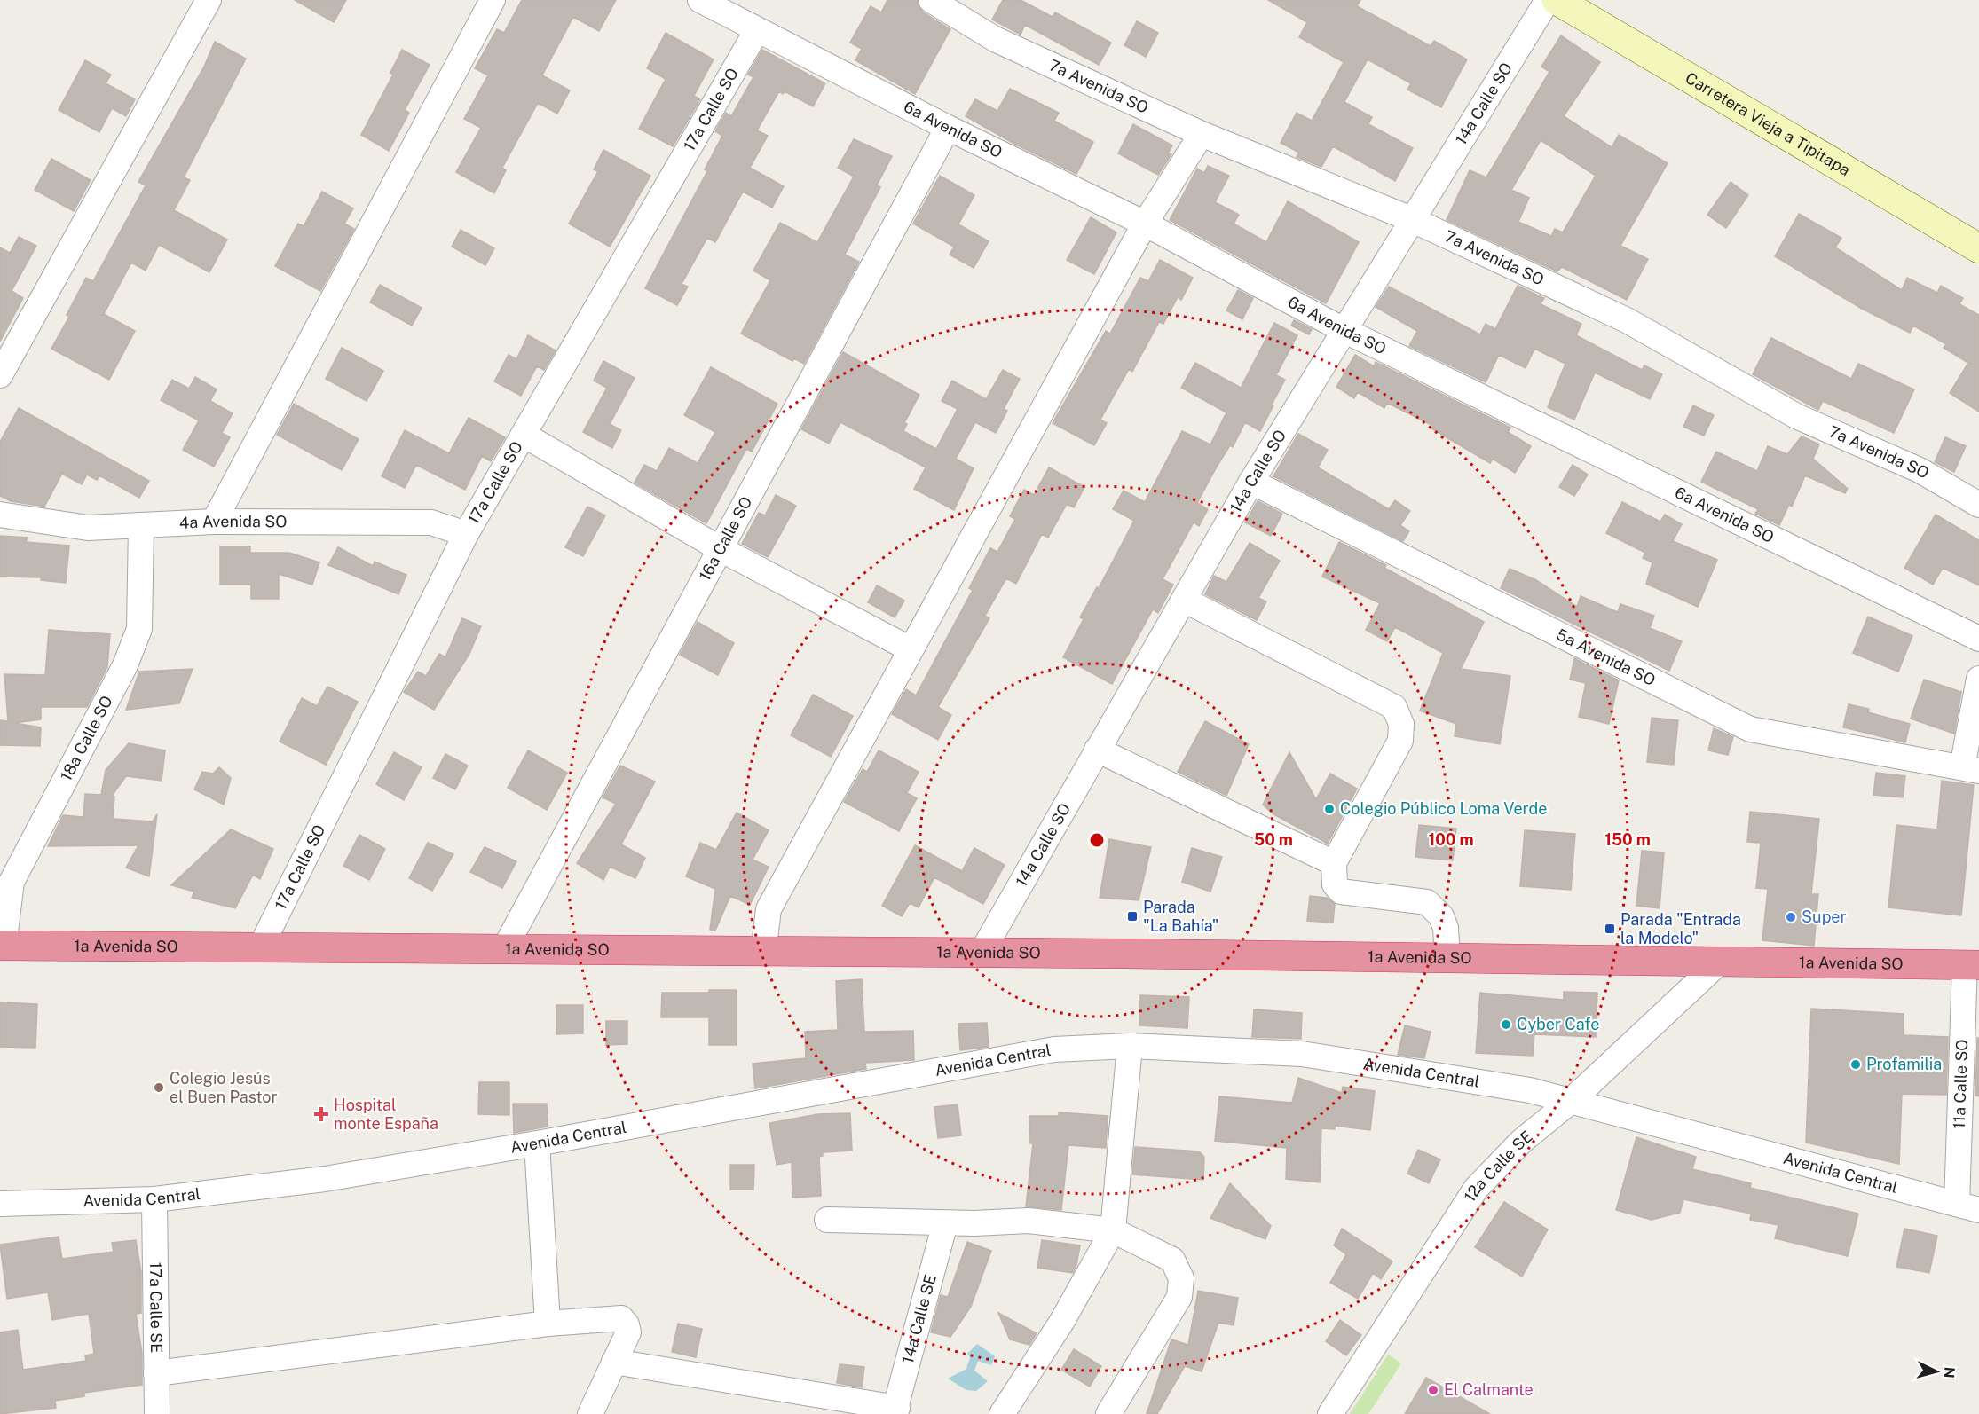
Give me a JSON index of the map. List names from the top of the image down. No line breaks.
{"streets":{"highway":["1a Avenida SO"],"main road":["Carretera Vieja a Tipitapa"],"street":["7a Avenida SO","14a Calle SO","17a Calle SO","6a Avenida SO","4a Avenida SO","16a Calle SO","5a Avenida SO","18a Calle SO","Avenida Central","11a Calle SO","12a Calle SE","17a Calle SE","14a Calle SE"]},"crossings":[["7a Avenida SO","14a Calle SO"],["14a Calle SO","6a Avenida SO"],["14a Calle SO","5a Avenida SO"],["14a Calle SO","1a Avenida SO"],["17a Calle SO","6a Avenida SO"],["17a Calle SO","4a Avenida SO"],["17a Calle SO","1a Avenida SO"],["6a Avenida SO","16a Calle SO"],["4a Avenida SO","18a Calle SO"],["16a Calle SO","1a Avenida SO"],["18a Calle SO","1a Avenida SO"],["1a Avenida SO","11a Calle SO"],["1a Avenida SO","12a Calle SE"],["Avenida Central","11a Calle SO"],["Avenida Central","12a Calle SE"],["Avenida Central","17a Calle SE"]],"places":{"other":["Colegio Público Loma Verde","Super","Cyber Cafe","Profamilia","Colegio Jesús el Buen Pastor","El Calmante"],"transit":["Parada \"La Bahía\"","Parada \"Entrada la Modelo\""],"health":["Hospital monte España"]},"north":"right","rings":["50 m","100 m","150 m"]}
